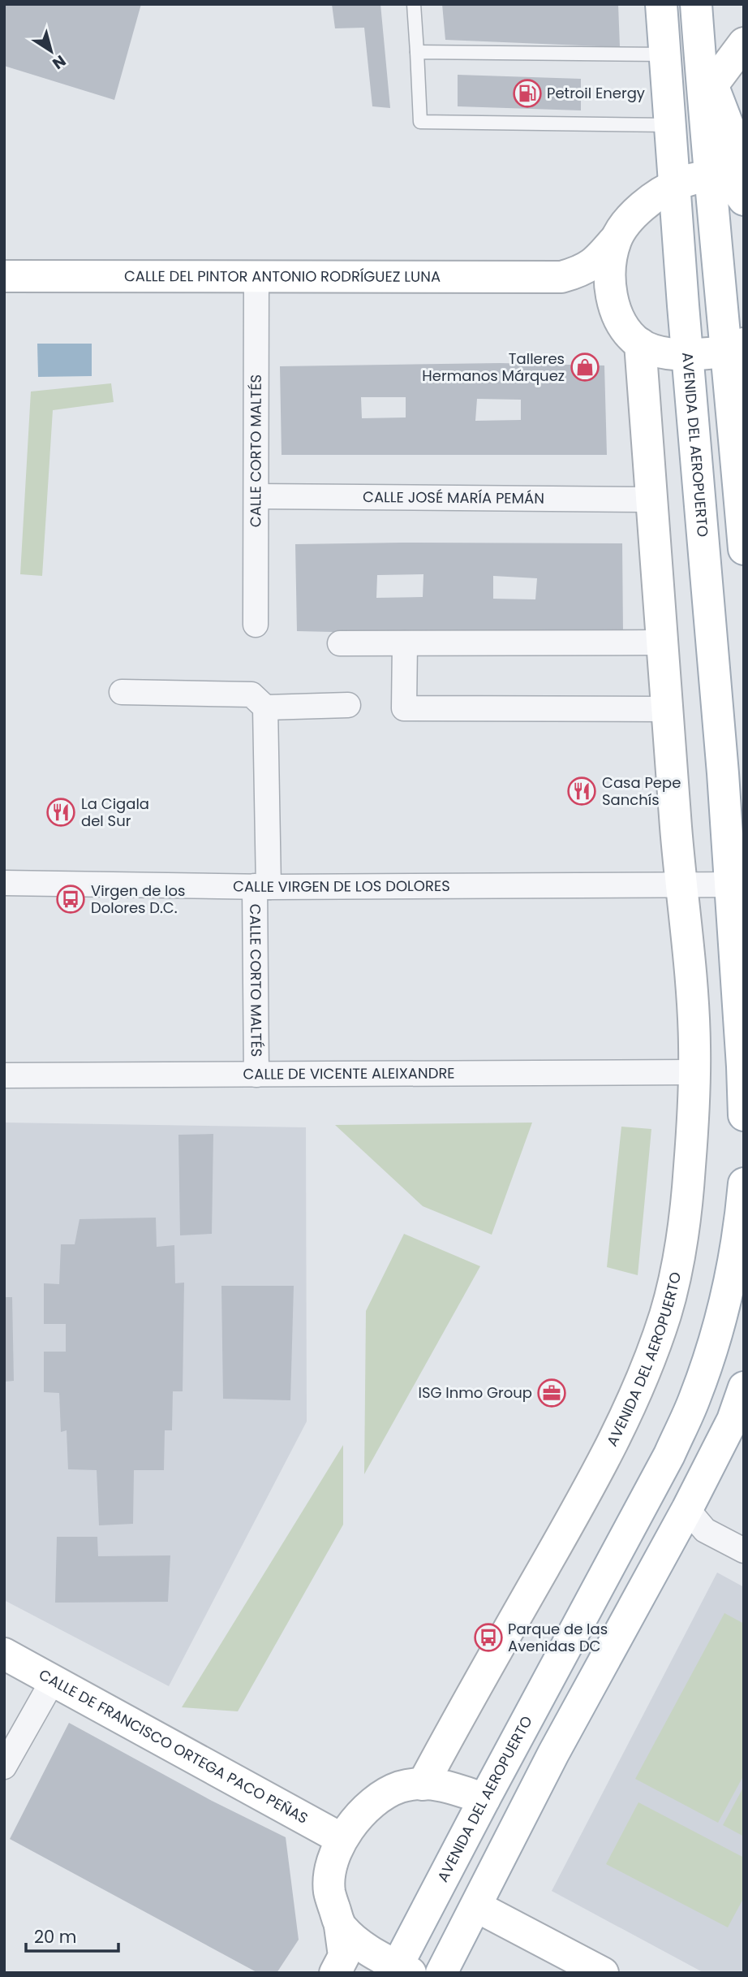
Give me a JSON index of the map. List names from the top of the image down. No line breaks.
{"streets":{"street":["CALLE DEL PINTOR ANTONIO RODRÍGUEZ LUNA","AVENIDA DEL AEROPUERTO","CALLE CORTO MALTÉS","CALLE JOSÉ MARÍA PEMÁN","CALLE VIRGEN DE LOS DOLORES","CALLE DE VICENTE ALEIXANDRE","CALLE DE FRANCISCO ORTEGA PACO PEÑAS"]},"crossings":[["CALLE DEL PINTOR ANTONIO RODRÍGUEZ LUNA","AVENIDA DEL AEROPUERTO"],["CALLE DEL PINTOR ANTONIO RODRÍGUEZ LUNA","CALLE CORTO MALTÉS"],["AVENIDA DEL AEROPUERTO","CALLE JOSÉ MARÍA PEMÁN"],["AVENIDA DEL AEROPUERTO","CALLE VIRGEN DE LOS DOLORES"],["AVENIDA DEL AEROPUERTO","CALLE DE VICENTE ALEIXANDRE"],["CALLE CORTO MALTÉS","CALLE JOSÉ MARÍA PEMÁN"],["CALLE CORTO MALTÉS","CALLE VIRGEN DE LOS DOLORES"],["CALLE CORTO MALTÉS","CALLE DE VICENTE ALEIXANDRE"]],"places":{"fuel station":["Petroil Energy"],"shop":["Talleres Hermanos Márquez"],"restaurant":["Casa Pepe Sanchís","La Cigala del Sur"],"bus stop":["Virgen de los Dolores D.C.","Parque de las Avenidas DC"],"office":["ISG Inmo Group"]},"scale_bar":"20 m","north":"bottom right"}
